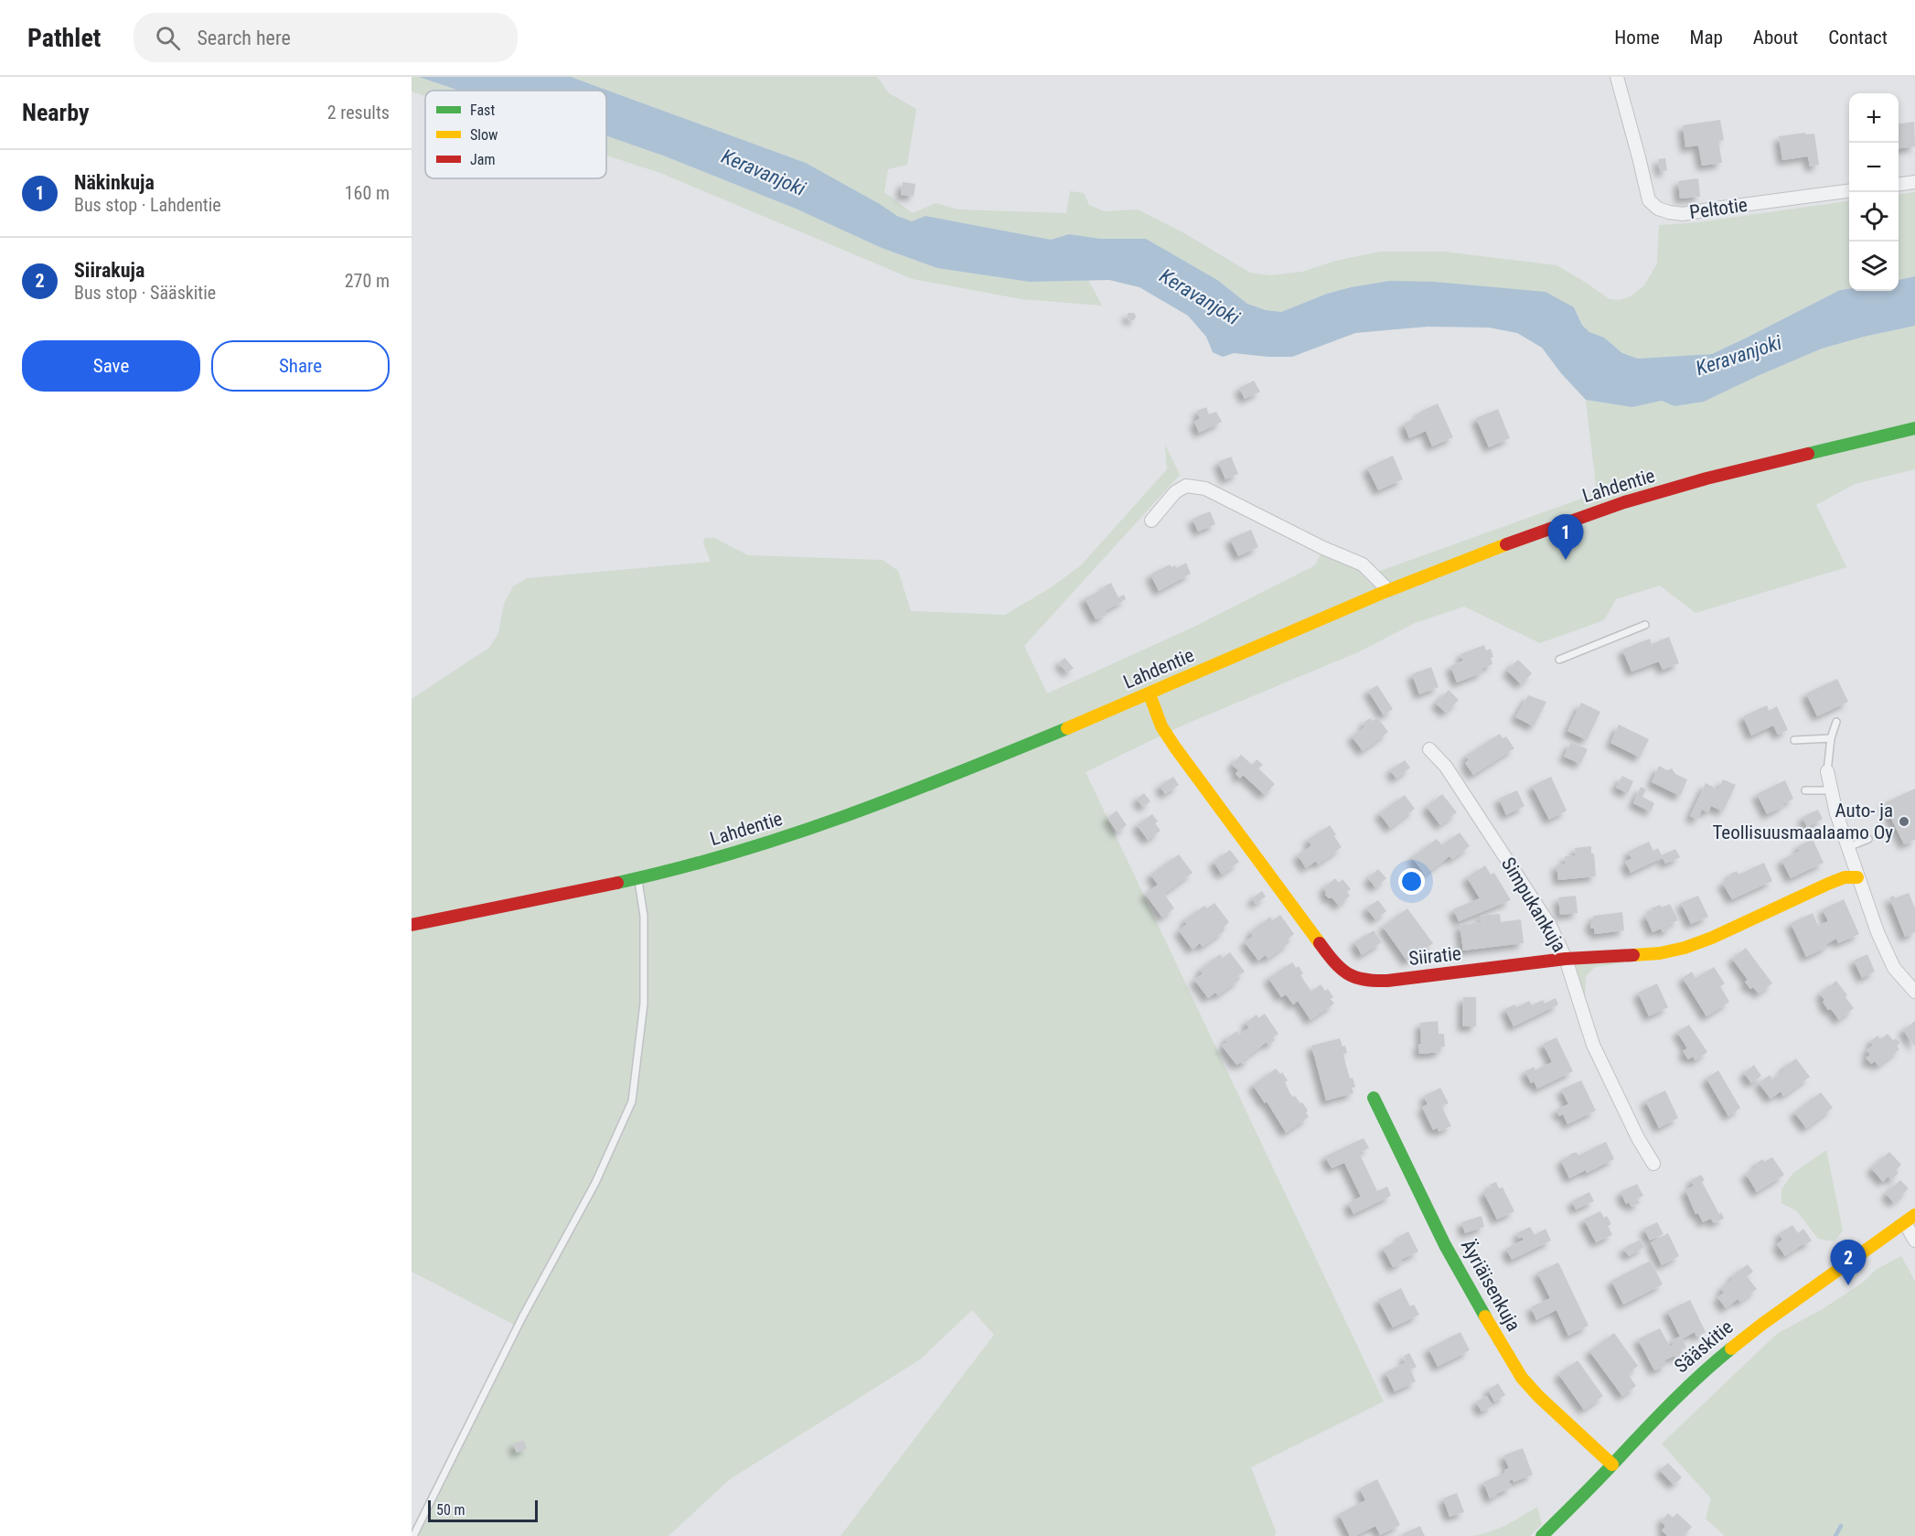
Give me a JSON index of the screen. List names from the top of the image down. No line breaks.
{"streets":{"street":["Peltotie","Lahdentie","Simpukankuja","Siiratie","Äyriäisenkuja","Sääskitie"]},"crossings":[["Lahdentie","Siiratie"],["Simpukankuja","Siiratie"],["Äyriäisenkuja","Sääskitie"]],"water":["Keravanjoki"],"places":["Auto- ja Teollisuusmaalaamo Oy"],"legend":["Fast","Slow","Jam"],"scale_bar":"50 m","page":{"header":"Pathlet","search":"Search here","nav":["Home","Map","About","Contact"],"heading":["Nearby","2 results"],"map_buttons":["+","−"],"list":[{"mark":"1","name":"Näkinkuja","note":"Bus stop · Lahdentie","value":"160 m"},{"mark":"2","name":"Siirakuja","note":"Bus stop · Sääskitie","value":"270 m"}],"buttons":["Save","Share"],"pins":["1","2"],"scale":"50 m"}}
